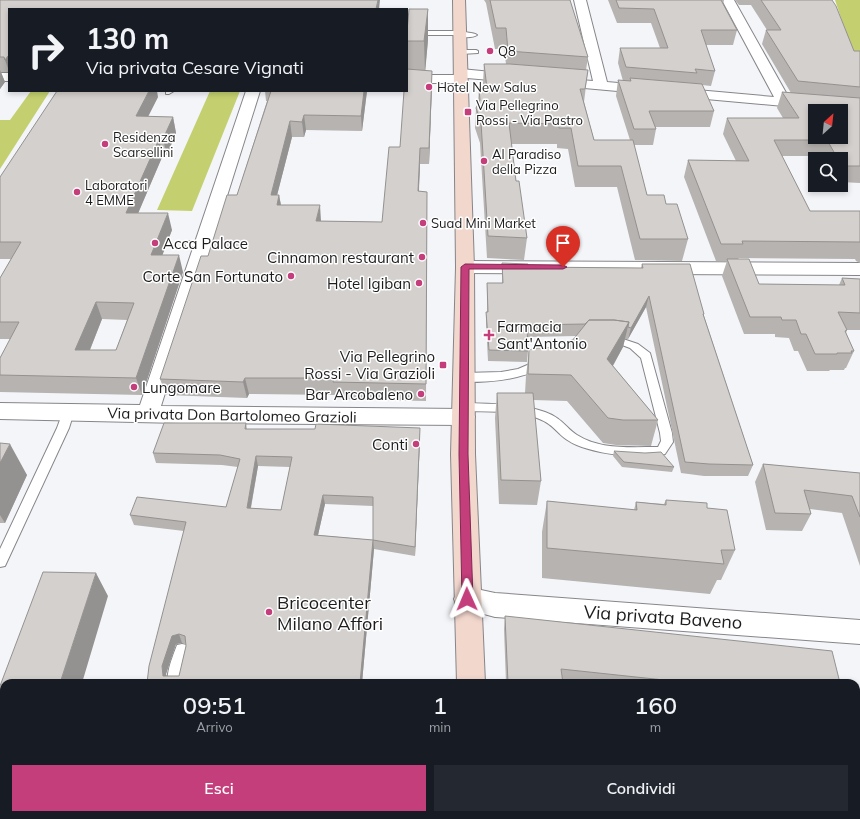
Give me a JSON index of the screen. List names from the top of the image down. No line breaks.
{"streets":{"street":["Via privata Don Bartolomeo Grazioli","Via privata Baveno"]},"places":{"other":["Q8","Hotel New Salus","Residenza Scarsellini","Al Paradiso della Pizza","Laboratori 4 EMME","Suad Mini Market","Acca Palace","Cinnamon restaurant","Corte San Fortunato","Hotel Igiban","Lungomare","Bar Arcobaleno","Conti","Bricocenter Milano Affori"],"transit":["Via Pellegrino Rossi - Via Pastro","Via Pellegrino Rossi - Via Grazioli"],"health":["Farmacia Sant'Antonio"]},"north":"top right","page":{"turn":["130 m","Via privata Cesare Vignati"],"eta":["09:51","Arrivo","1","min","160","m"],"buttons":["Esci","Condividi"]}}
